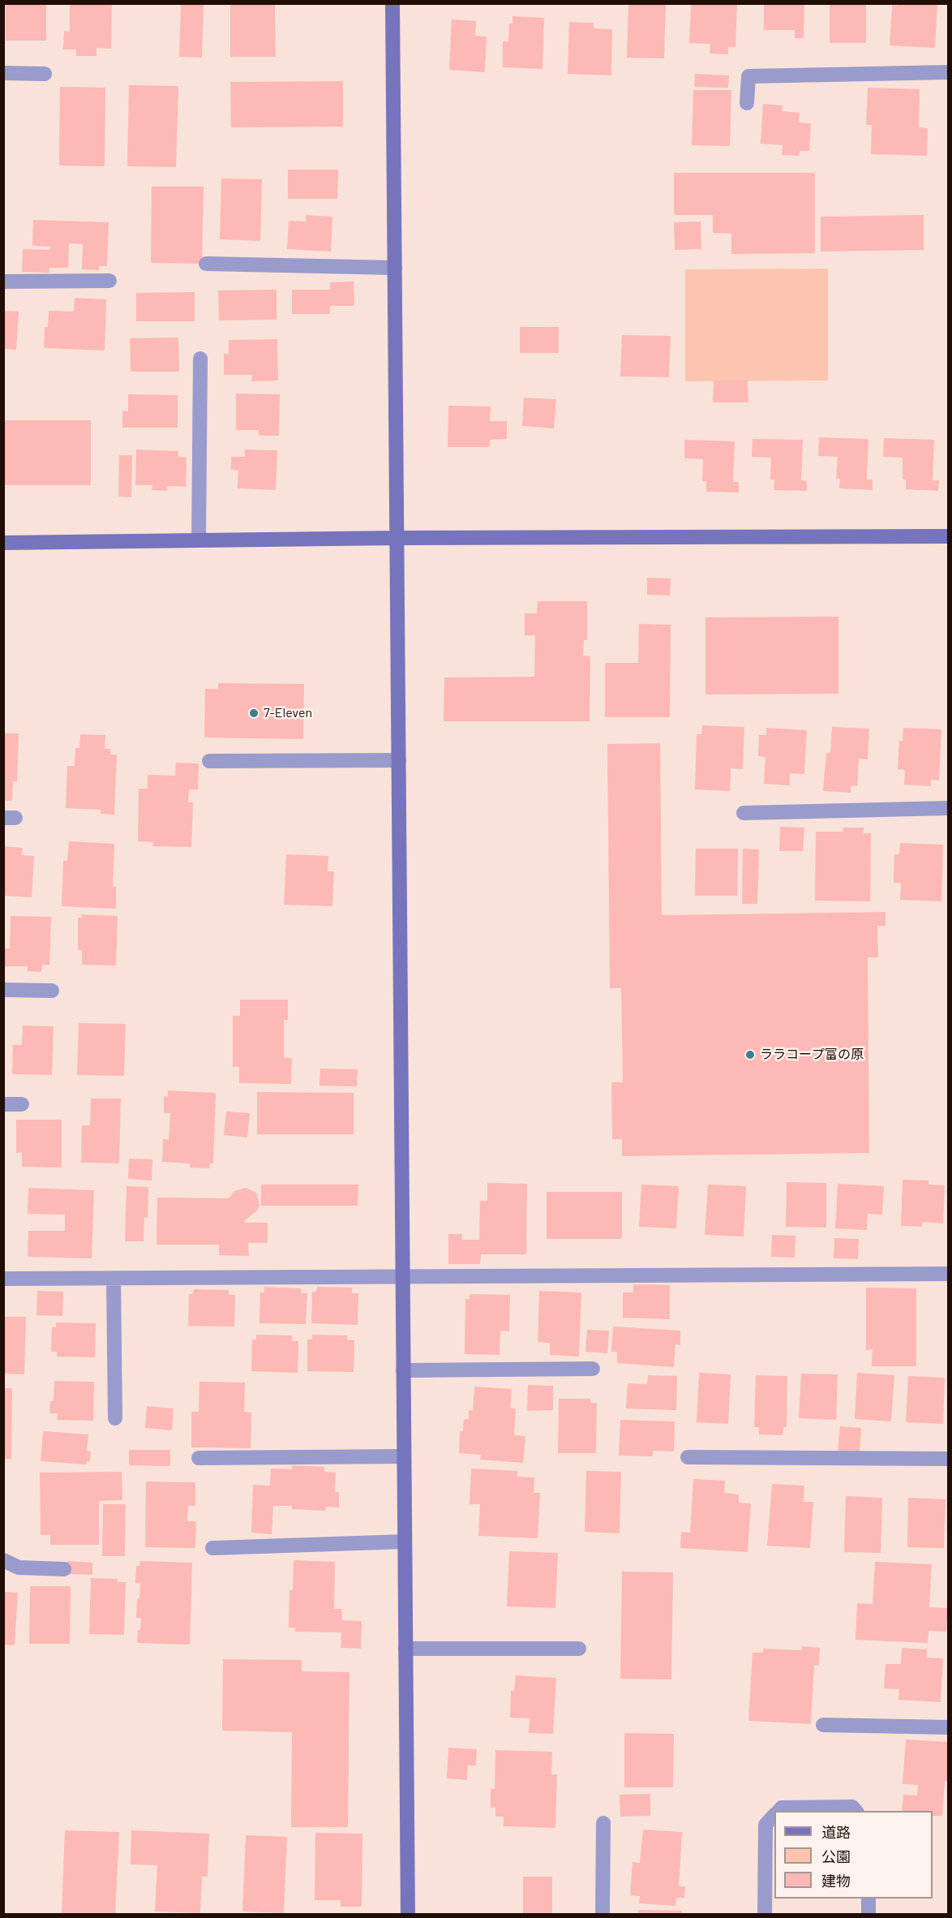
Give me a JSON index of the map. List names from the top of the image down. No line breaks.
{"places":["7-Eleven","ララコープ富の原"],"legend":["道路","公園","建物"]}
